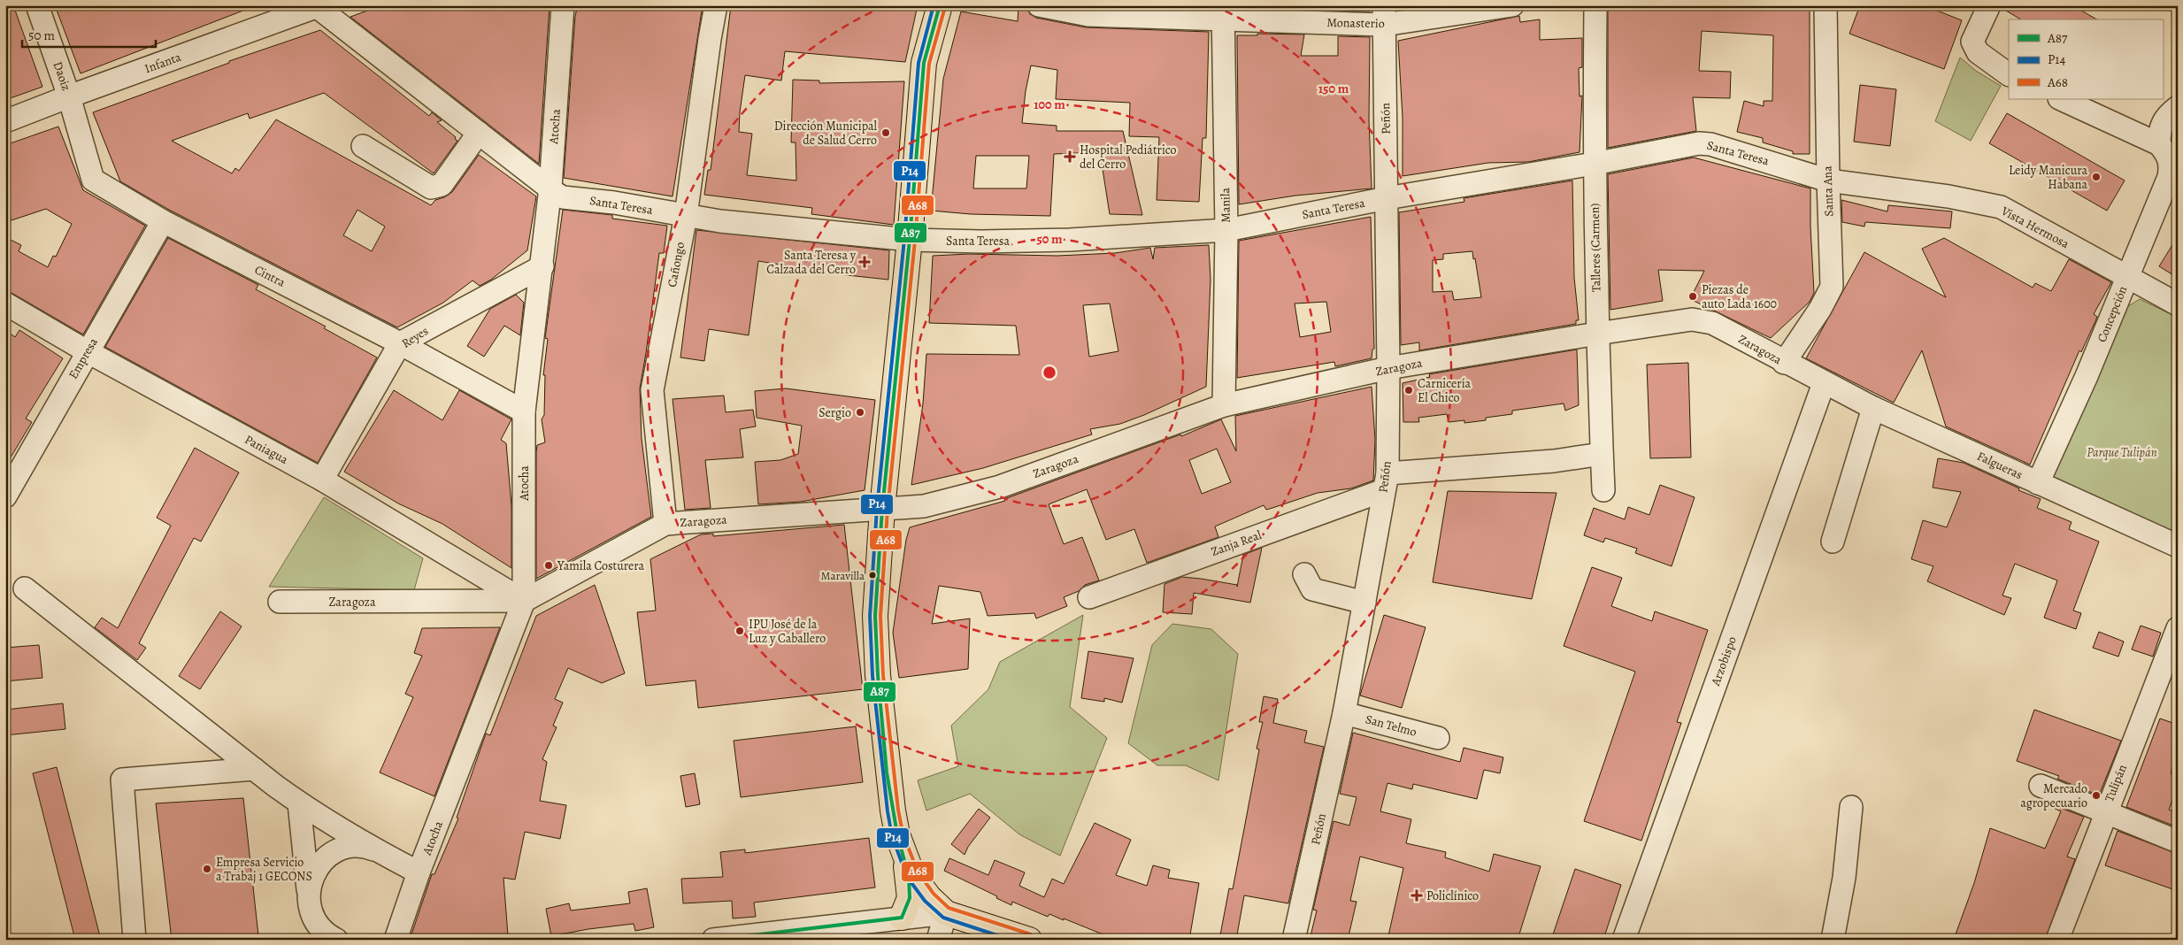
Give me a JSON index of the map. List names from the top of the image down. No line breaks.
{"streets":{"street":["Monasterio","Infanta","Daoiz","Peñón","Atocha","Santa Teresa","Santa Ana","Manila","Vista Hermosa","Talleres (Carmen)","Cañongo","Cintra","Concepción","Reyes","Zaragoza","Empresa","Paniagua","Falgueras","Zanja Real","Arzobispo","San Telmo","Tulipán"]},"crossings":[["Monasterio","Peñón"],["Monasterio","Manila"],["Infanta","Daoiz"],["Infanta","Santa Teresa"],["Infanta","Cintra"],["Daoiz","Cintra"],["Peñón","Santa Teresa"],["Peñón","Zaragoza"],["Peñón","Zanja Real"],["Peñón","San Telmo"],["Atocha","Santa Teresa"],["Atocha","Cintra"],["Atocha","Reyes"],["Atocha","Zaragoza"],["Atocha","Paniagua"],["Santa Teresa","Santa Ana"],["Santa Teresa","Manila"],["Santa Teresa","Vista Hermosa"],["Santa Teresa","Talleres (Carmen)"],["Santa Teresa","Cañongo"],["Santa Ana","Vista Hermosa"],["Santa Ana","Zaragoza"],["Manila","Zaragoza"],["Vista Hermosa","Concepción"],["Talleres (Carmen)","Zaragoza"],["Talleres (Carmen)","Zanja Real"],["Cañongo","Zaragoza"],["Cintra","Reyes"],["Cintra","Empresa"],["Concepción","Falgueras"],["Reyes","Paniagua"],["Zaragoza","Paniagua"],["Zaragoza","Falgueras"],["Zaragoza","Arzobispo"],["Empresa","Paniagua"],["Falgueras","Arzobispo"]],"parks":["Parque Tulipán"],"places":{"other":["Dirección Municipal de Salud Cerro","Leidy Manicura Habana","Piezas de auto Lada 1600","Carnicería El Chico","Sergio","Yamila Costurera","Maravilla","IPU José de la Luz y Caballero","Mercado agropecuario","Empresa Servicio a Trabaj 1 GECONS"],"health":["Hospital Pediátrico del Cerro","Santa Teresa y Calzada del Cerro","Policlínico"]},"lines":["transit line A87","transit line P14","transit line A68"],"legend":["A87","P14","A68"],"scale_bar":"50 m","rings":["150 m","100 m","50 m"]}
